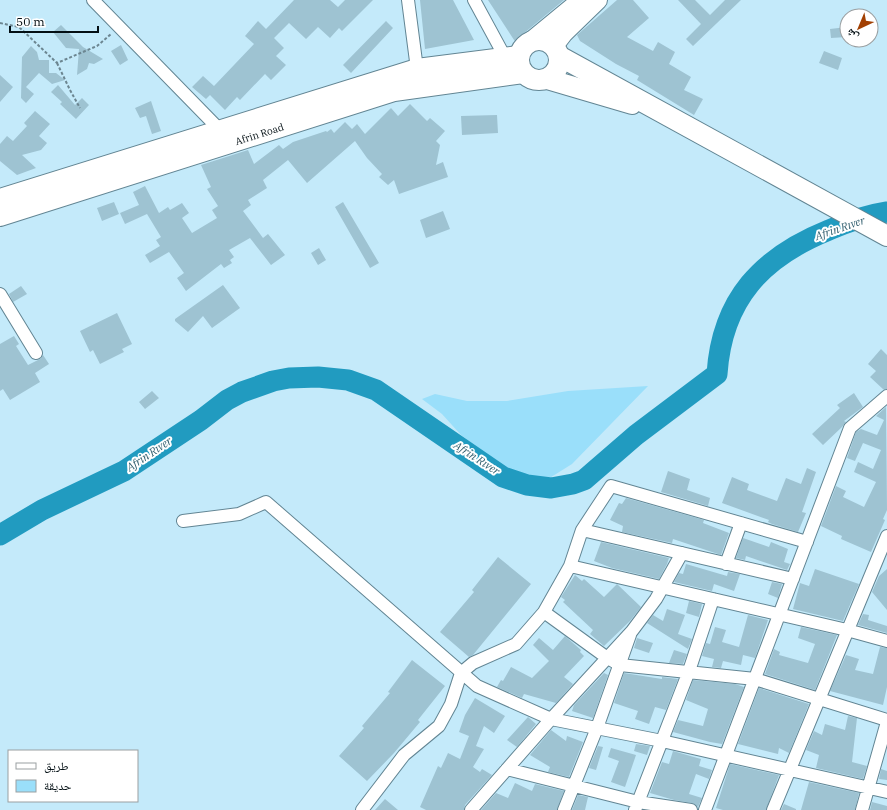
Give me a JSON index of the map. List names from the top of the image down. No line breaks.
{"streets":{"main road":["Afrin Road"]},"water":["Afrin Rıver"],"legend":["طريق","حديقة"],"scale_bar":"50 m","north":"bottom left"}
